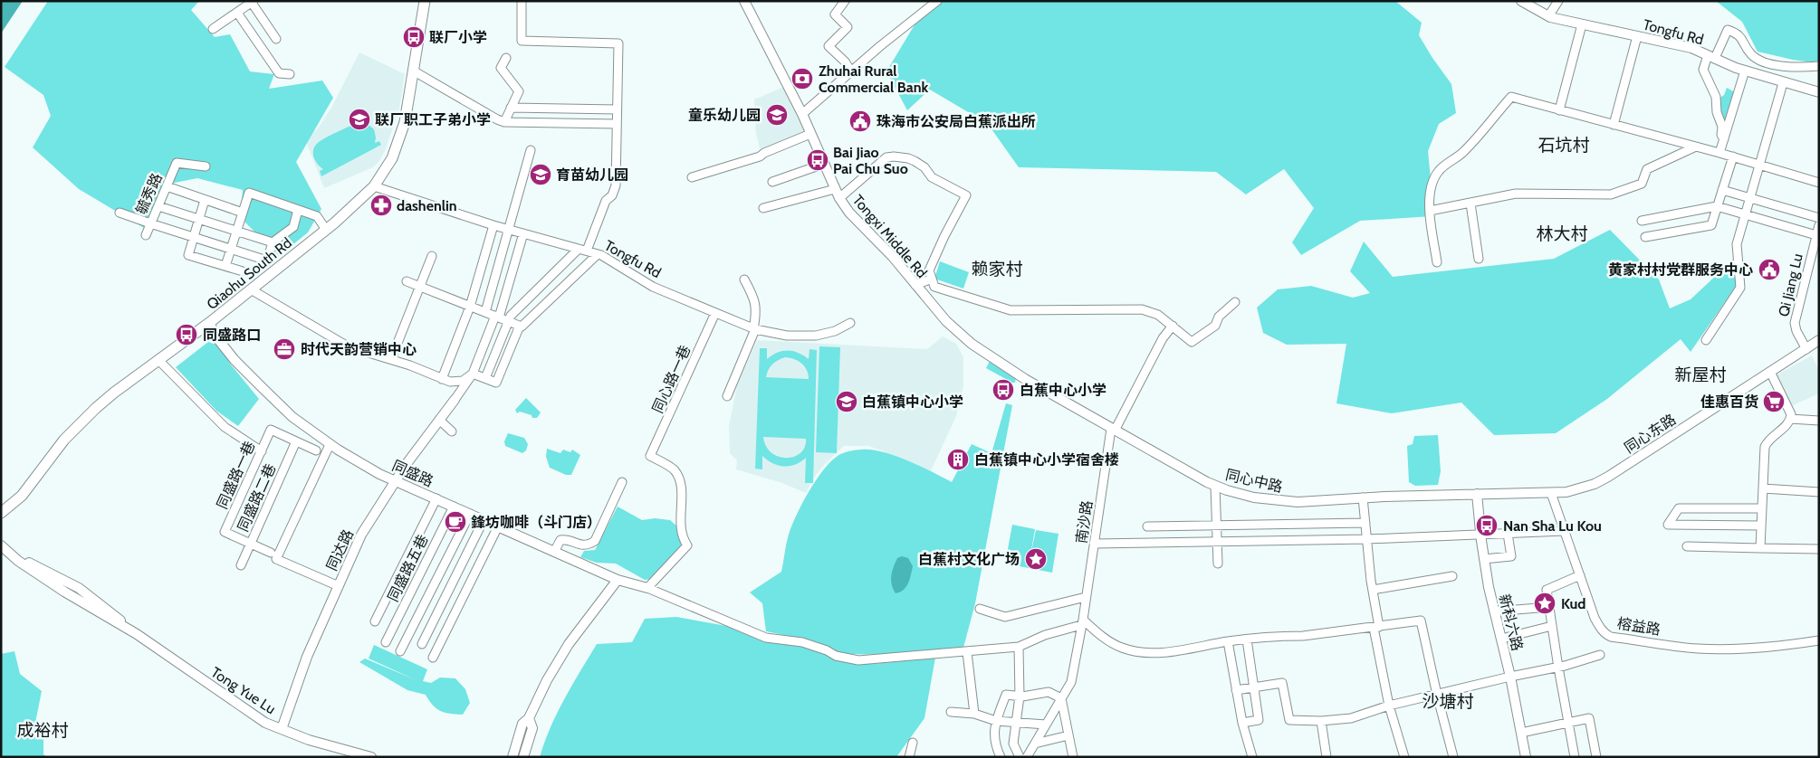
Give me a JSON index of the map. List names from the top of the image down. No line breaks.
{"streets":{"main road":["Qiaohu South Rd"],"street":["Tongfu Rd","毓秀路","Tongxi Middle Rd","Qi Jiang Lu","同心路一巷","同心东路","同盛路","同盛路一巷","同心中路","同盛路二巷","南沙路","同达路","同盛路五巷","新科六路","榕益路","Tong Yue Lu"]},"crossings":[["Tongfu Rd","Qiaohu South Rd"],["Tongfu Rd","同心路一巷"],["Tongxi Middle Rd","同心中路"],["Qiaohu South Rd","同盛路"],["Qi Jiang Lu","同心东路"],["同心路一巷","同盛路"],["同心东路","同心中路"],["同心东路","新科六路"],["同心东路","榕益路"],["同盛路","同达路"],["同盛路","同盛路五巷"],["同盛路一巷","同盛路二巷"],["同心中路","南沙路"],["同心中路","新科六路"],["同达路","Tong Yue Lu"]],"districts":["石坑村","林大村","赖家村","新屋村","沙塘村","成裕村"],"places":{"bus stop":["联厂小学","Bai Jiao Pai Chu Suo","同盛路口","白蕉中心小学","Nan Sha Lu Kou"],"bank":["Zhuhai Rural Commercial Bank"],"school or university":["童乐幼儿园","联厂职工子弟小学","育苗幼儿园","白蕉镇中心小学"],"public building":["珠海市公安局白蕉派出所","黄家村村党群服务中心"],"pharmacy":["dashenlin"],"office":["时代天韵营销中心"],"supermarket":["佳惠百货"],"building":["白蕉镇中心小学宿舍楼"],"cafe":["鋒坊咖啡（斗门店）"],"place":["白蕉村文化广场","Kud"]}}
